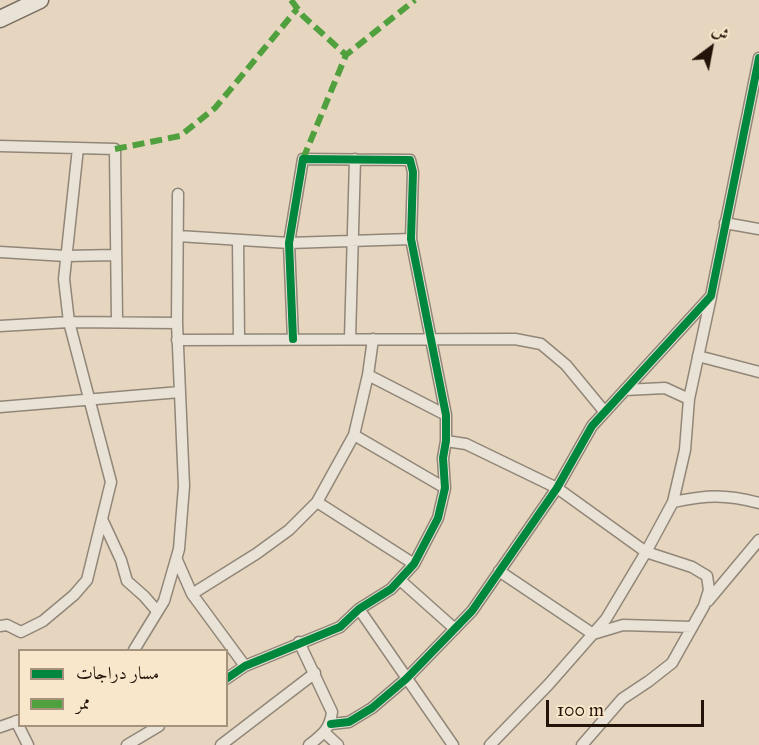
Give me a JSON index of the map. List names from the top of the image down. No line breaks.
{"legend":["مسار دراجات","ممر"],"scale_bar":"100 m","north":"top right"}
